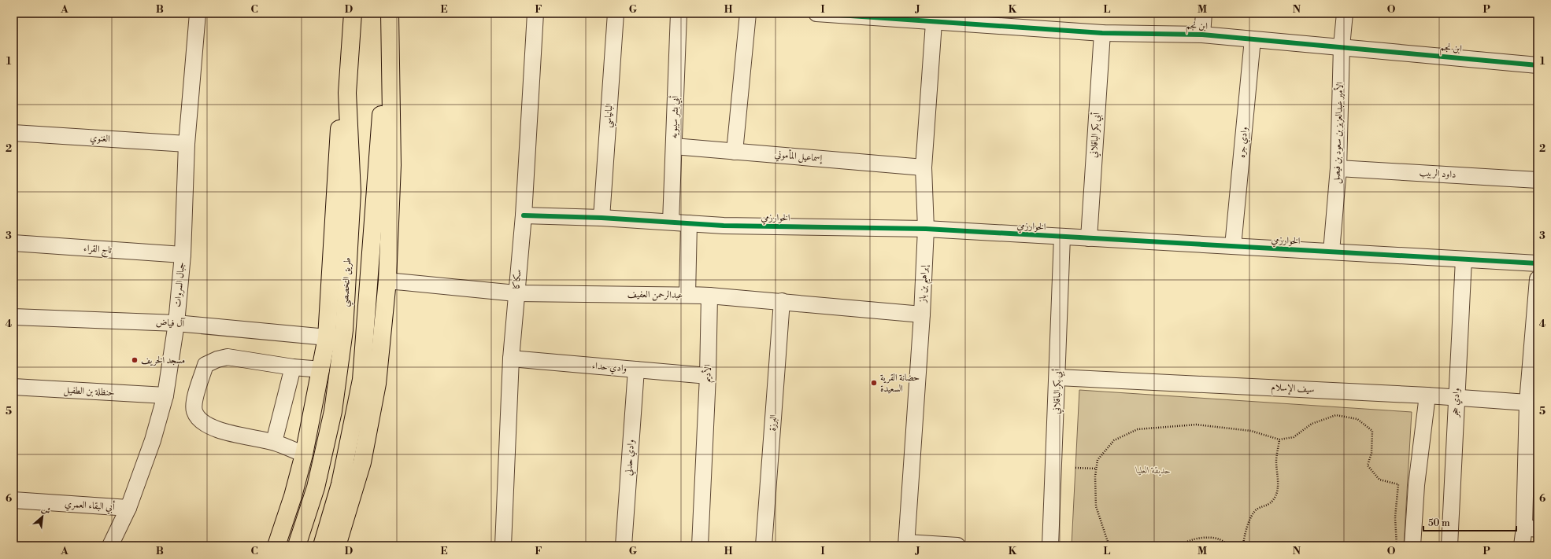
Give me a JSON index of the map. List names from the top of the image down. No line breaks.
{"streets":{"main road":["طريق التخصصي"],"street":["ابن نجم","البانياسي","أبي بشر سيبويه","الأمير عبدالعزيز بن سعود بن فيصل","أبي بكر الباقلاني","الغنوي","وادي جره","إسماعيل المأموني","داود الربيب","الخوارزمي","تاج القراء","سكاكا","إبراهيم بن باز","جبال السروات","عبدالرحمن العفيف","آل فياض","وادي حداء","الأديم","سيف الإسلام","حنظلة بن الطفيل","وادي حجر","البرزة","وادي حدلي","أبي البقاء العمري"]},"crossings":[["ابن نجم","الأمير عبدالعزيز بن سعود بن فيصل"],["ابن نجم","أبي بكر الباقلاني"],["ابن نجم","وادي جره"],["ابن نجم","إبراهيم بن باز"],["البانياسي","الخوارزمي"],["أبي بشر سيبويه","إسماعيل المأموني"],["أبي بشر سيبويه","الخوارزمي"],["الأمير عبدالعزيز بن سعود بن فيصل","داود الربيب"],["الأمير عبدالعزيز بن سعود بن فيصل","الخوارزمي"],["أبي بكر الباقلاني","الخوارزمي"],["أبي بكر الباقلاني","سيف الإسلام"],["الغنوي","جبال السروات"],["وادي جره","الخوارزمي"],["إسماعيل المأموني","إبراهيم بن باز"],["الخوارزمي","سكاكا"],["الخوارزمي","إبراهيم بن باز"],["الخوارزمي","وادي حجر"],["تاج القراء","جبال السروات"],["سكاكا","عبدالرحمن العفيف"],["سكاكا","وادي حداء"],["إبراهيم بن باز","عبدالرحمن العفيف"],["جبال السروات","آل فياض"],["جبال السروات","حنظلة بن الطفيل"],["جبال السروات","أبي البقاء العمري"],["عبدالرحمن العفيف","الأديم"],["عبدالرحمن العفيف","البرزة"],["وادي حداء","الأديم"],["وادي حداء","وادي حدلي"],["سيف الإسلام","وادي حجر"]],"parks":["حديقة العليا"],"places":["مسجد الخريف","حضانة القرية السعيدة"],"scale_bar":"50 m","north":"top right","grid":{"columns":["A","B","C","D","E","F","G","H","I","J","K","L","M","N","O","P"],"rows":["1","2","3","4","5","6"]}}
